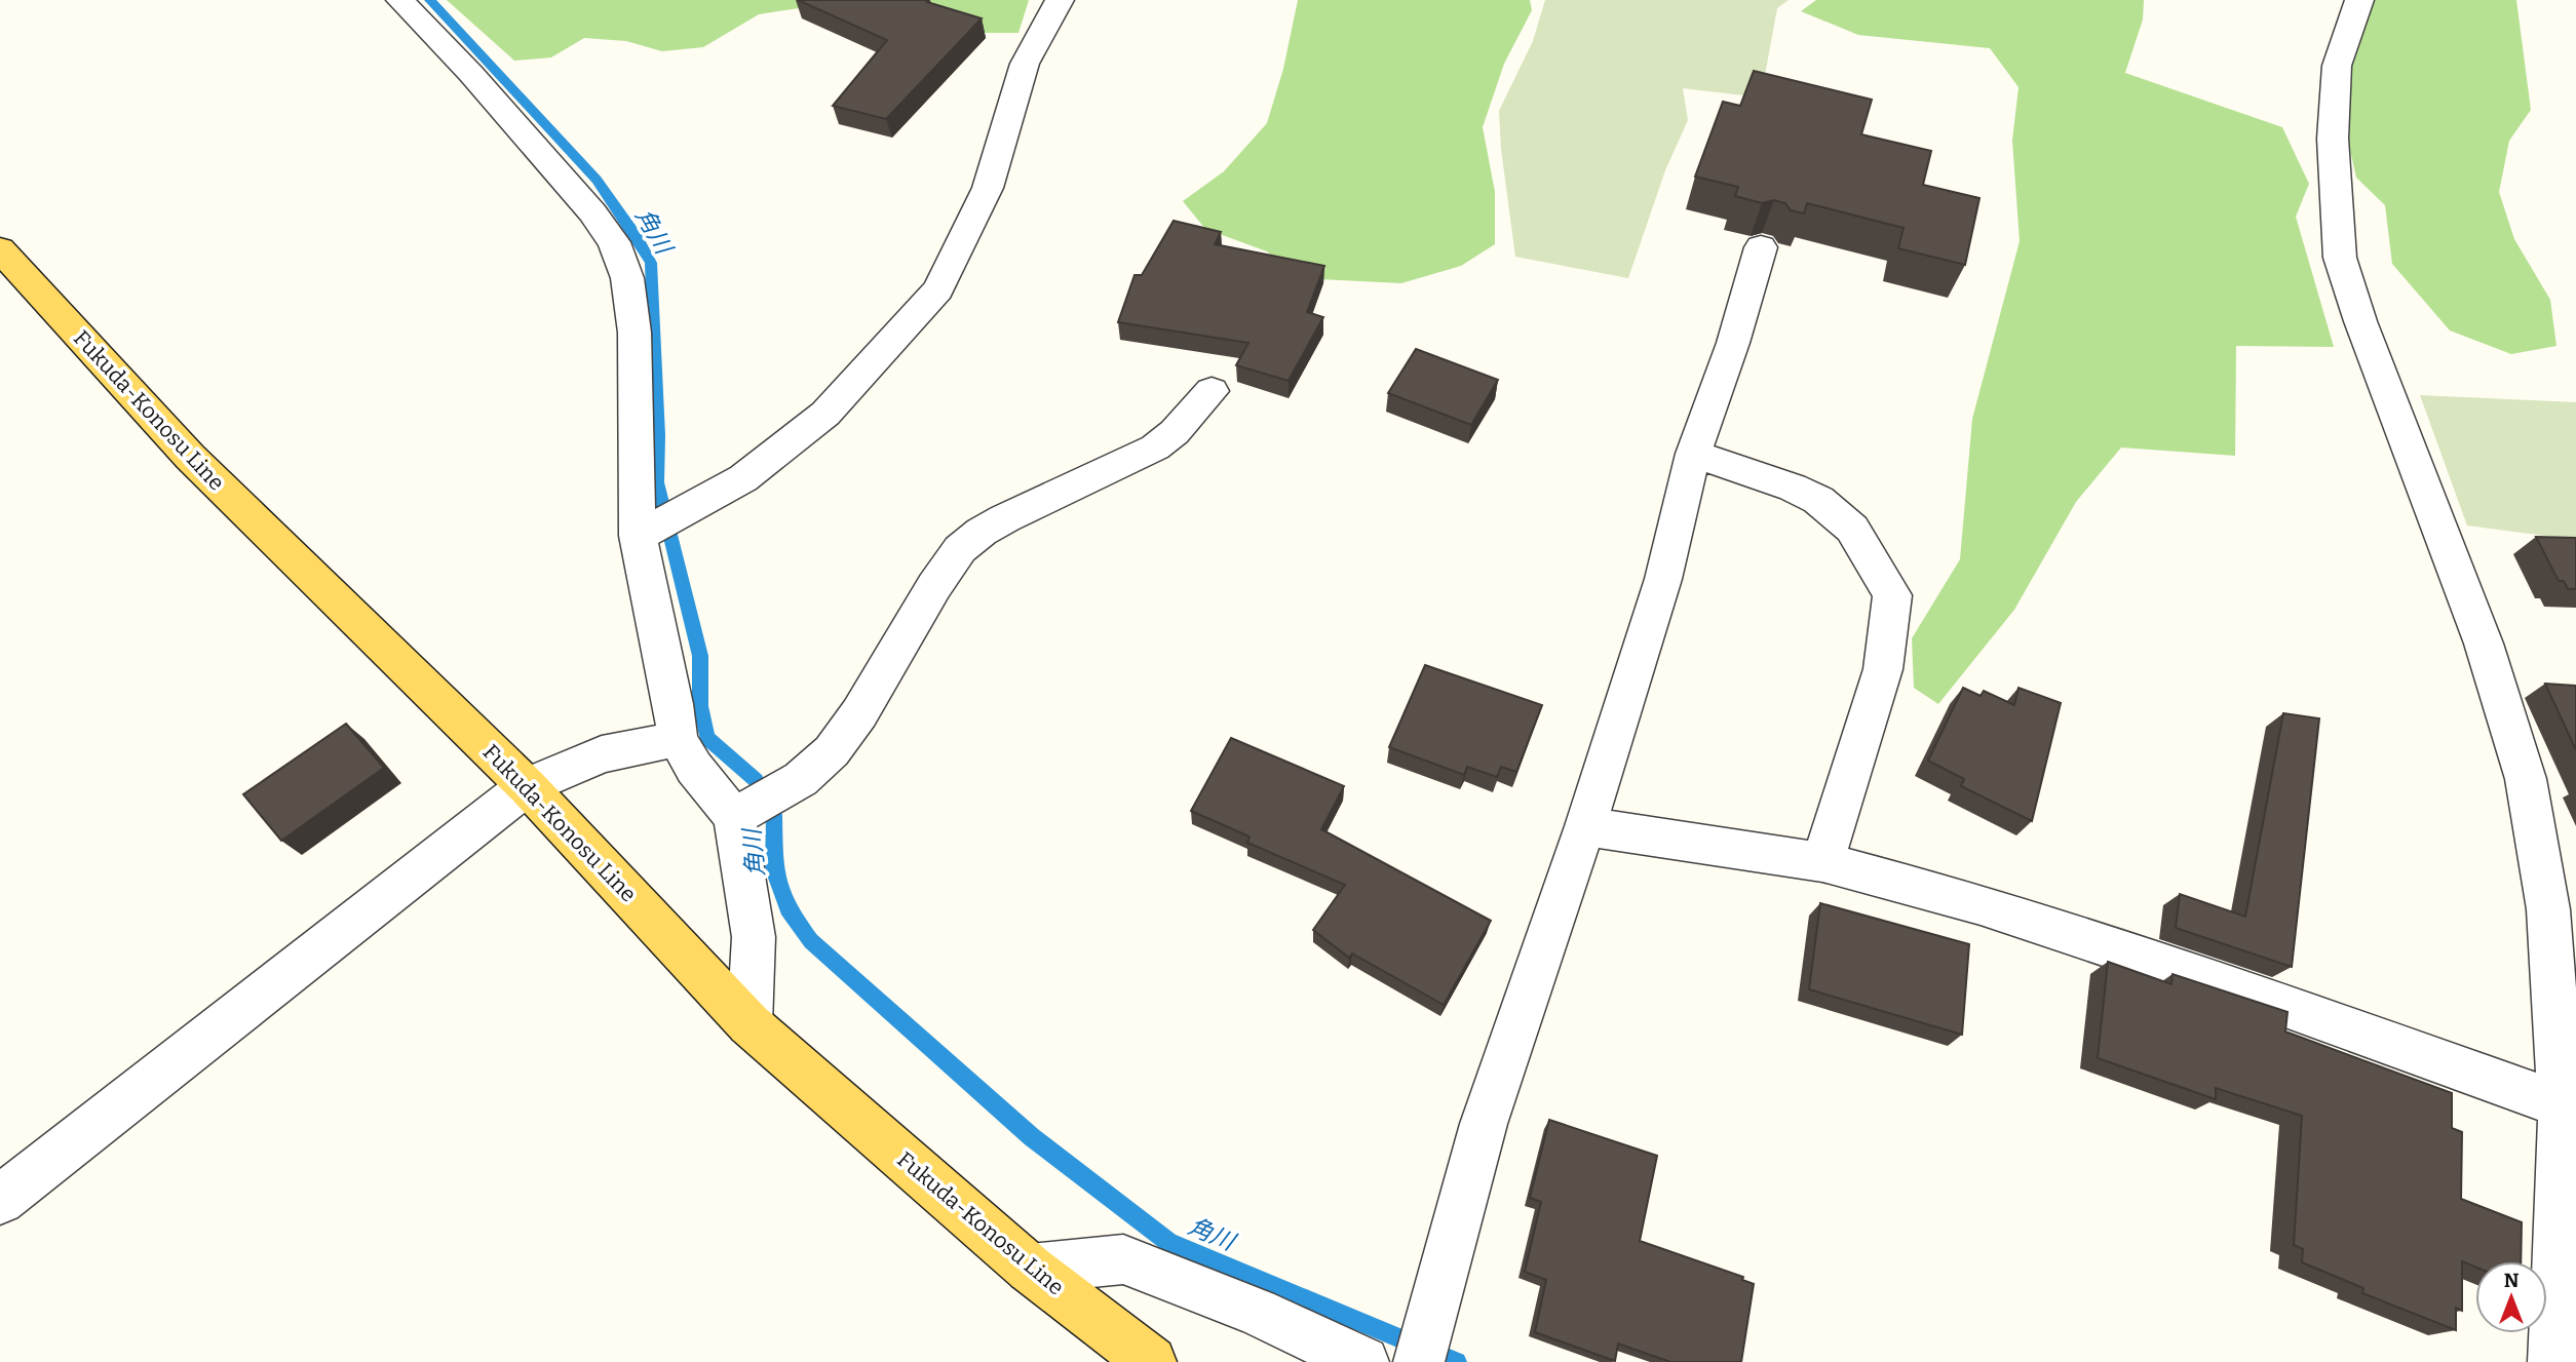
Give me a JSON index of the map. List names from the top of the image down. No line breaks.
{"streets":{"main road":["Fukuda-Konosu Line"]},"water":["角川"],"north":"top"}
